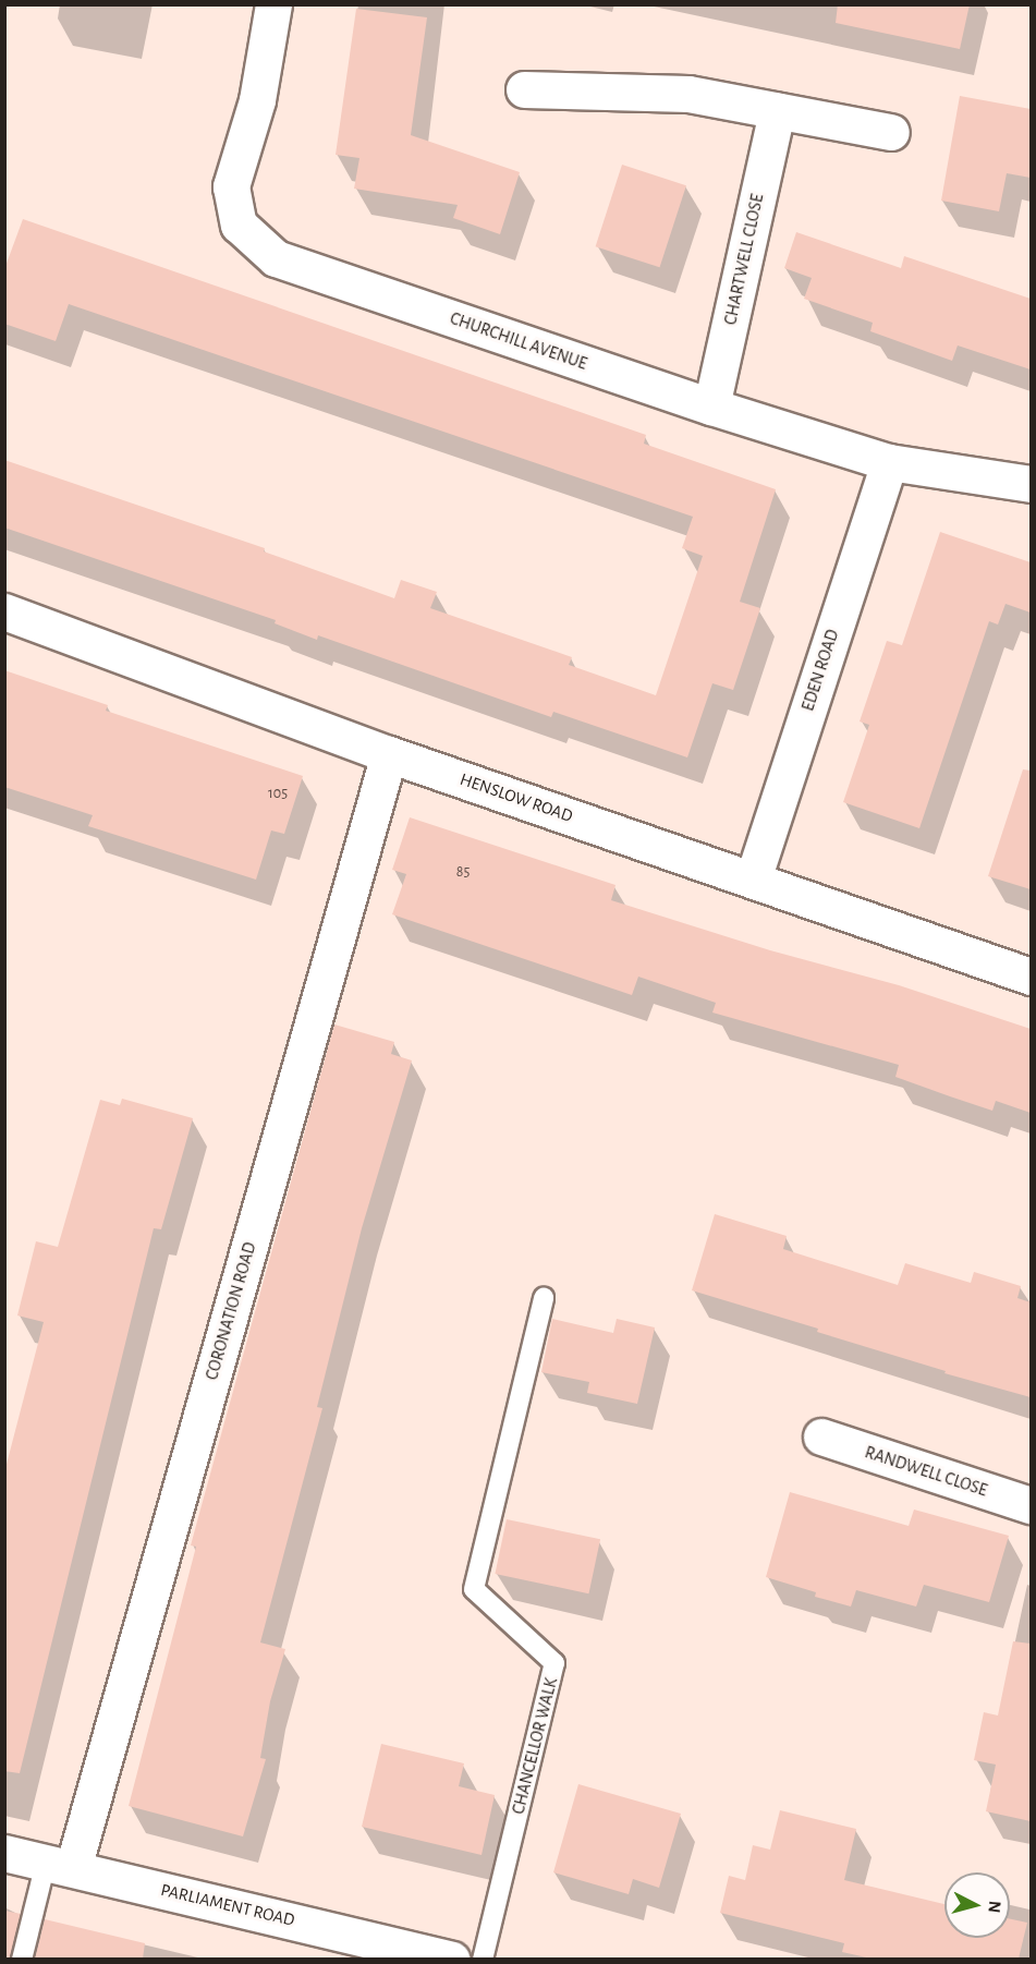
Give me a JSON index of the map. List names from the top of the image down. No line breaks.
{"streets":{"street":["CHARTWELL CLOSE","CHURCHILL AVENUE","EDEN ROAD","HENSLOW ROAD","CORONATION ROAD","RANDWELL CLOSE","PARLIAMENT ROAD"],"lane":["CHANCELLOR WALK"]},"crossings":[["CHARTWELL CLOSE","CHURCHILL AVENUE"],["CHURCHILL AVENUE","EDEN ROAD"],["EDEN ROAD","HENSLOW ROAD"],["HENSLOW ROAD","CORONATION ROAD"],["CORONATION ROAD","PARLIAMENT ROAD"]],"house_numbers":["105","85"],"north":"right"}
